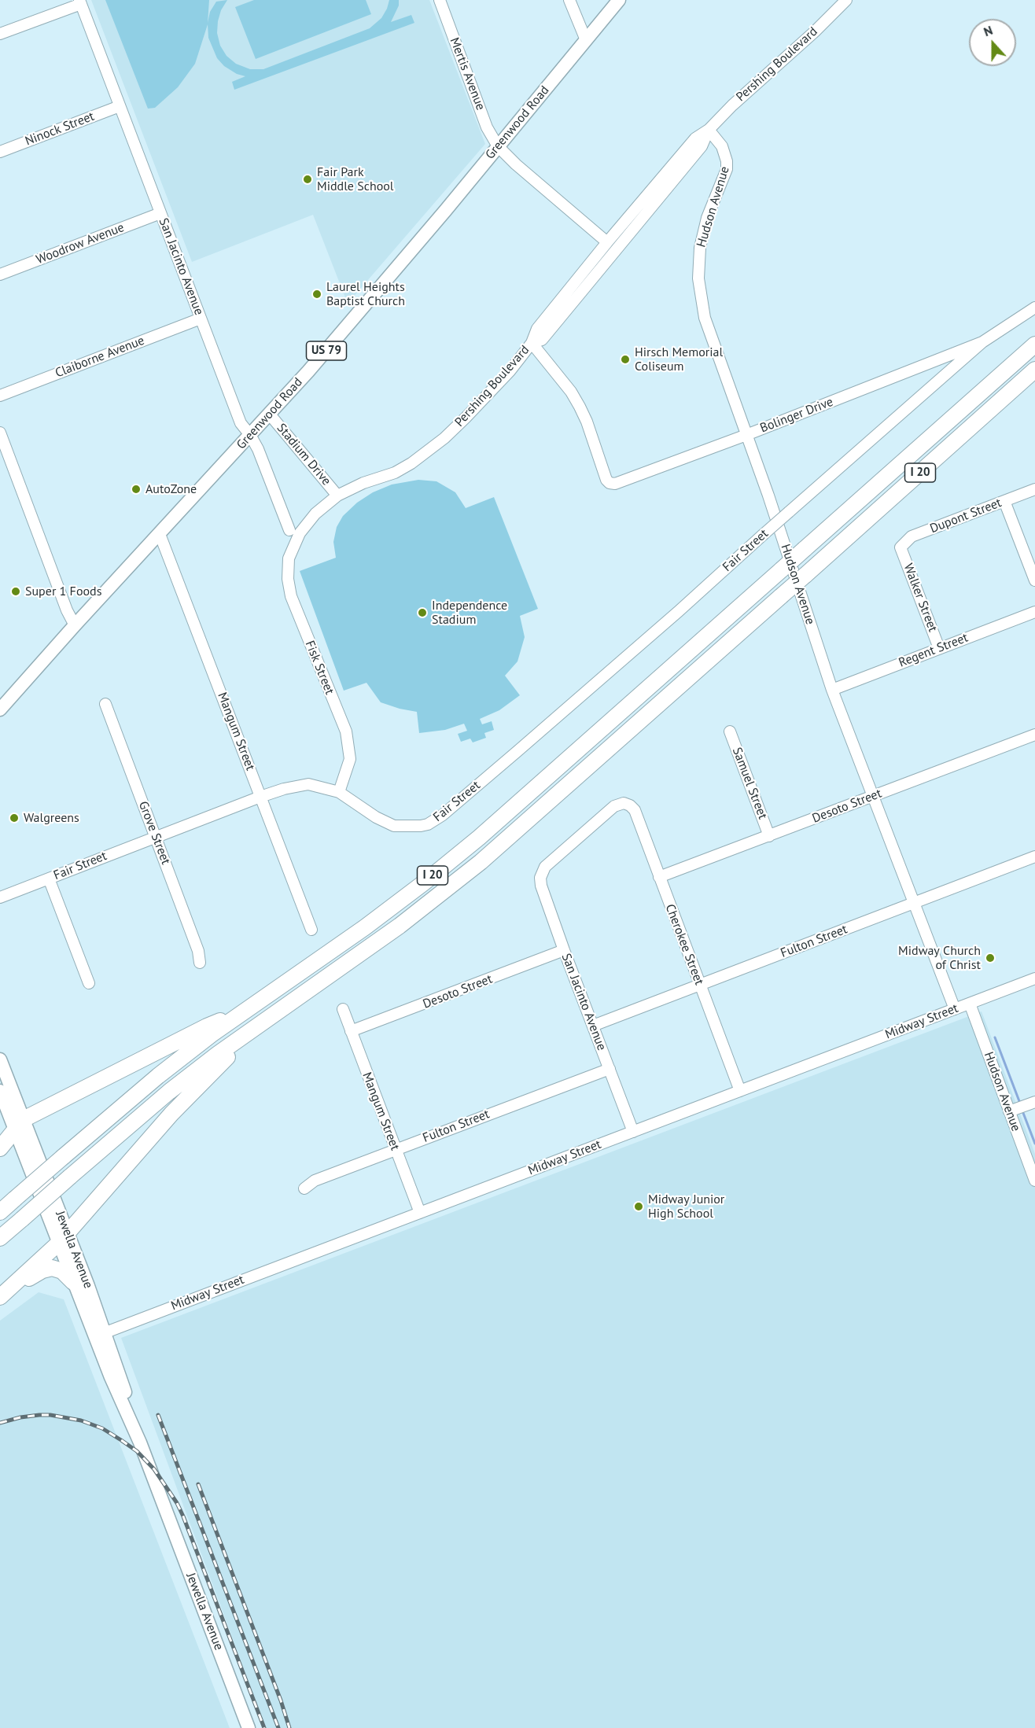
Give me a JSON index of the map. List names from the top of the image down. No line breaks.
{"streets":{"highway":["I 20"],"main road":["Greenwood Road","US 79","Jewella Avenue"],"street":["Pershing Boulevard","Mertis Avenue","Ninock Street","Hudson Avenue","Woodrow Avenue","San Jacinto Avenue","Claiborne Avenue","Bolinger Drive","Stadium Drive","Dupont Street","Fair Street","Walker Street","Regent Street","Fisk Street","Mangum Street","Samuel Street","Desoto Street","Grove Street","Fulton Street","Cherokee Street","Midway Street"]},"crossings":[["Pershing Boulevard","Mertis Avenue"],["Pershing Boulevard","Hudson Avenue"],["Pershing Boulevard","Bolinger Drive"],["Pershing Boulevard","Stadium Drive"],["Pershing Boulevard","Fisk Street"],["Mertis Avenue","Greenwood Road"],["Greenwood Road","San Jacinto Avenue"],["Greenwood Road","Stadium Drive"],["Greenwood Road","Mangum Street"],["Ninock Street","San Jacinto Avenue"],["Hudson Avenue","Bolinger Drive"],["Hudson Avenue","Regent Street"],["Hudson Avenue","Desoto Street"],["Hudson Avenue","Fulton Street"],["Hudson Avenue","Midway Street"],["Woodrow Avenue","San Jacinto Avenue"],["San Jacinto Avenue","Claiborne Avenue"],["San Jacinto Avenue","Desoto Street"],["San Jacinto Avenue","Fulton Street"],["San Jacinto Avenue","Cherokee Street"],["San Jacinto Avenue","Midway Street"],["Bolinger Drive","Fair Street"],["Dupont Street","Walker Street"],["Fair Street","Fisk Street"],["Fair Street","Mangum Street"],["Fair Street","Grove Street"],["Walker Street","Regent Street"],["Mangum Street","Desoto Street"],["Mangum Street","Fulton Street"],["Mangum Street","Midway Street"],["Samuel Street","Desoto Street"],["Desoto Street","Cherokee Street"],["Fulton Street","Cherokee Street"],["Cherokee Street","Midway Street"],["Midway Street","Jewella Avenue"]],"places":["Fair Park Middle School","Laurel Heights Baptist Church","Hirsch Memorial Coliseum","AutoZone","Super 1 Foods","Independence Stadium","Walgreens","Midway Church of Christ","Midway Junior High School"],"north":"top"}
